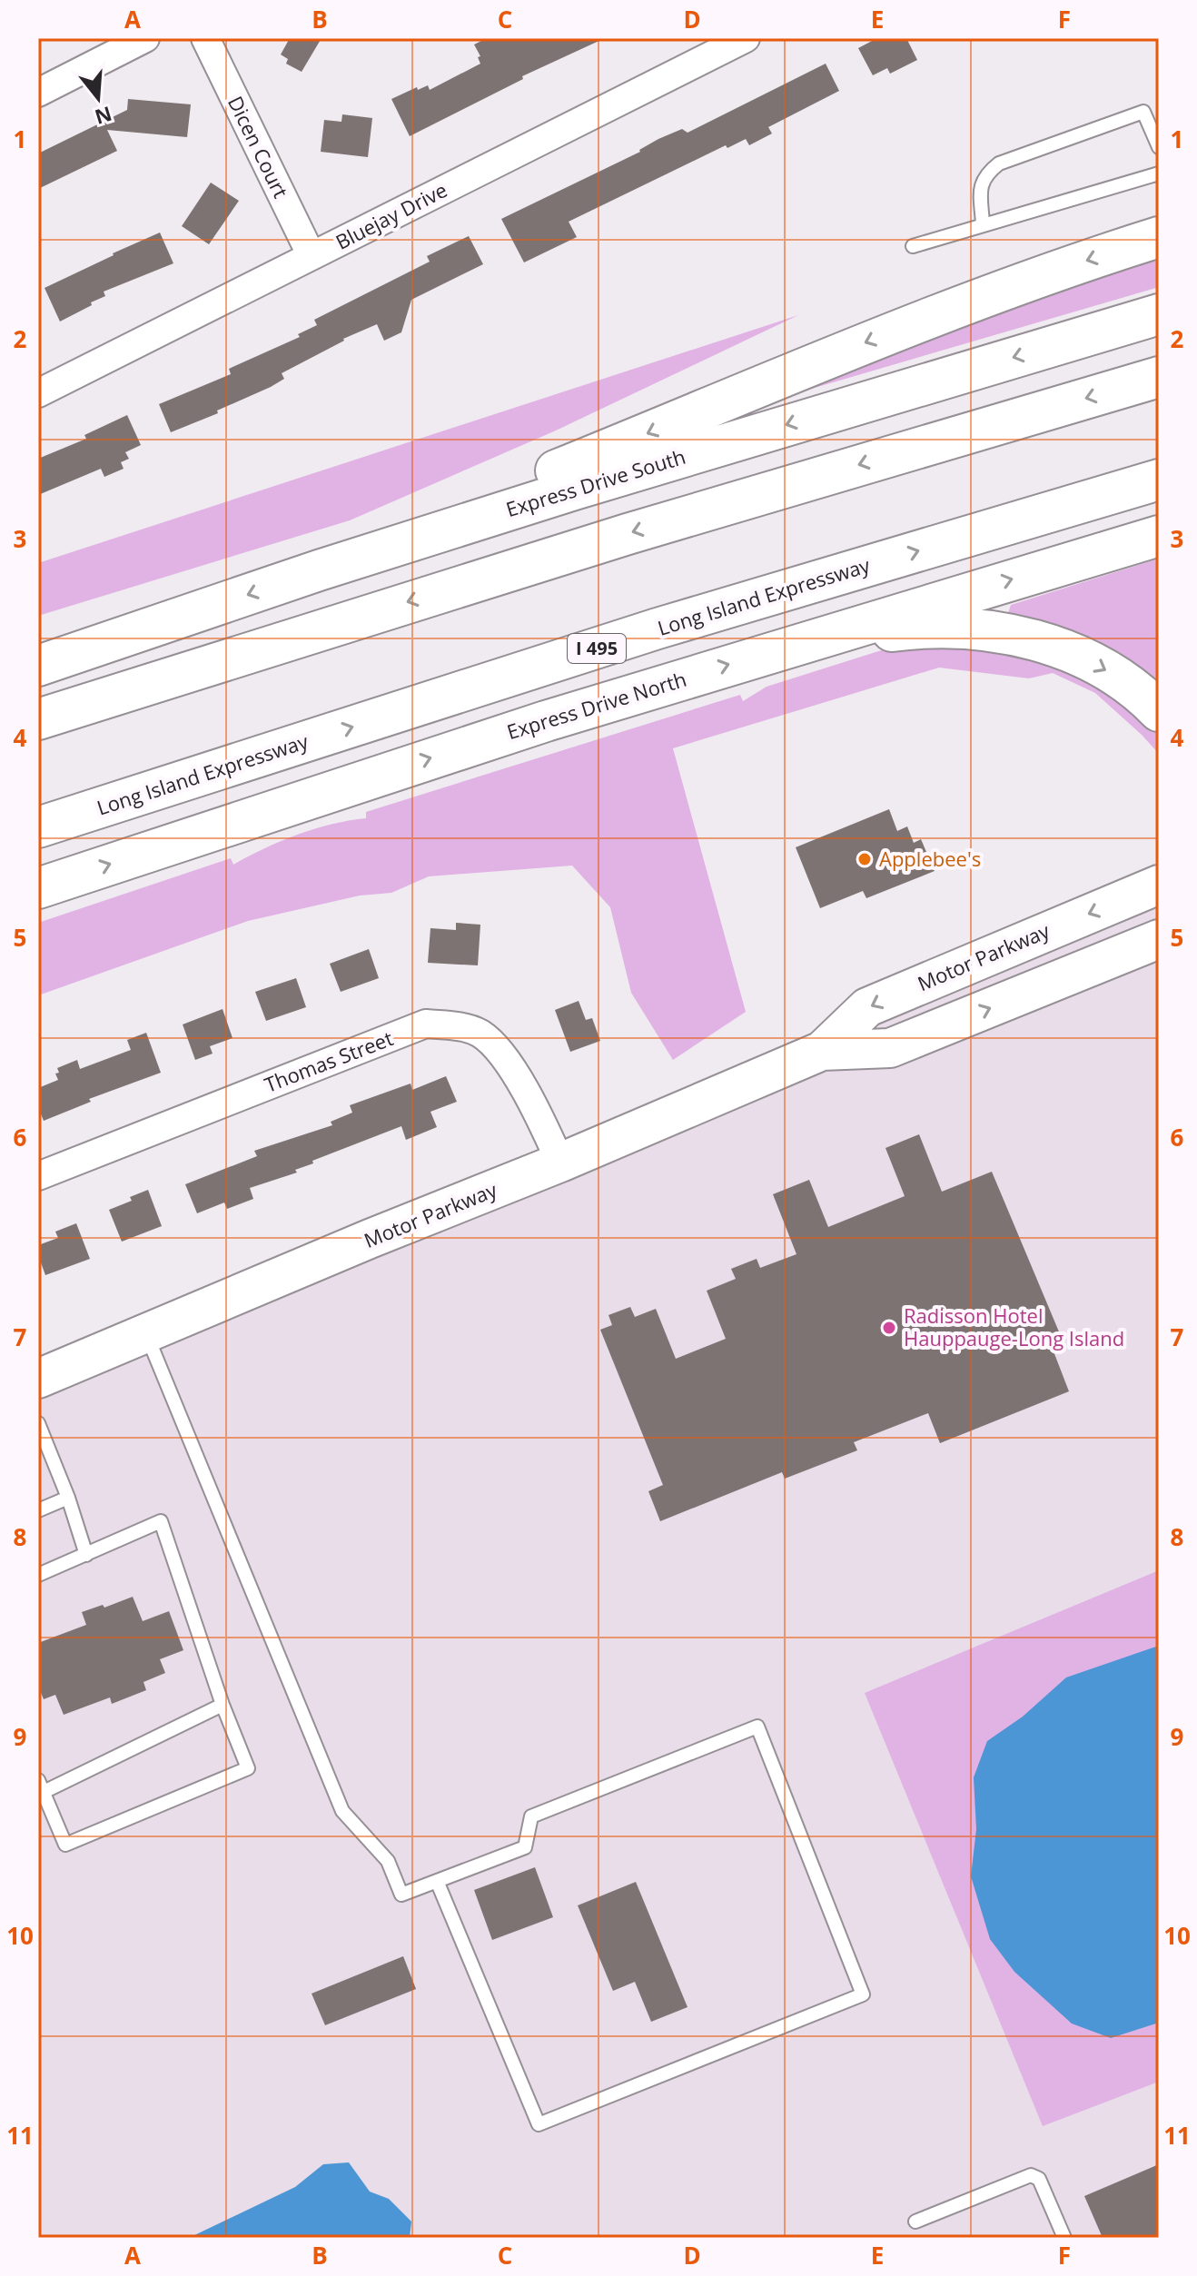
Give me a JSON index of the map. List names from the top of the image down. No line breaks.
{"streets":{"highway":["Express Drive South","Long Island Expressway","I 495","Express Drive North"],"main road":["Motor Parkway"],"street":["Dicen Court","Bluejay Drive","Thomas Street"]},"crossings":[["Dicen Court","Bluejay Drive"],["Motor Parkway","Thomas Street"]],"places":["Applebee's","Radisson Hotel Hauppauge-Long Island"],"north":"bottom","grid":{"columns":["A","B","C","D","E","F"],"rows":["1","2","3","4","5","6","7","8","9","10","11"]}}
